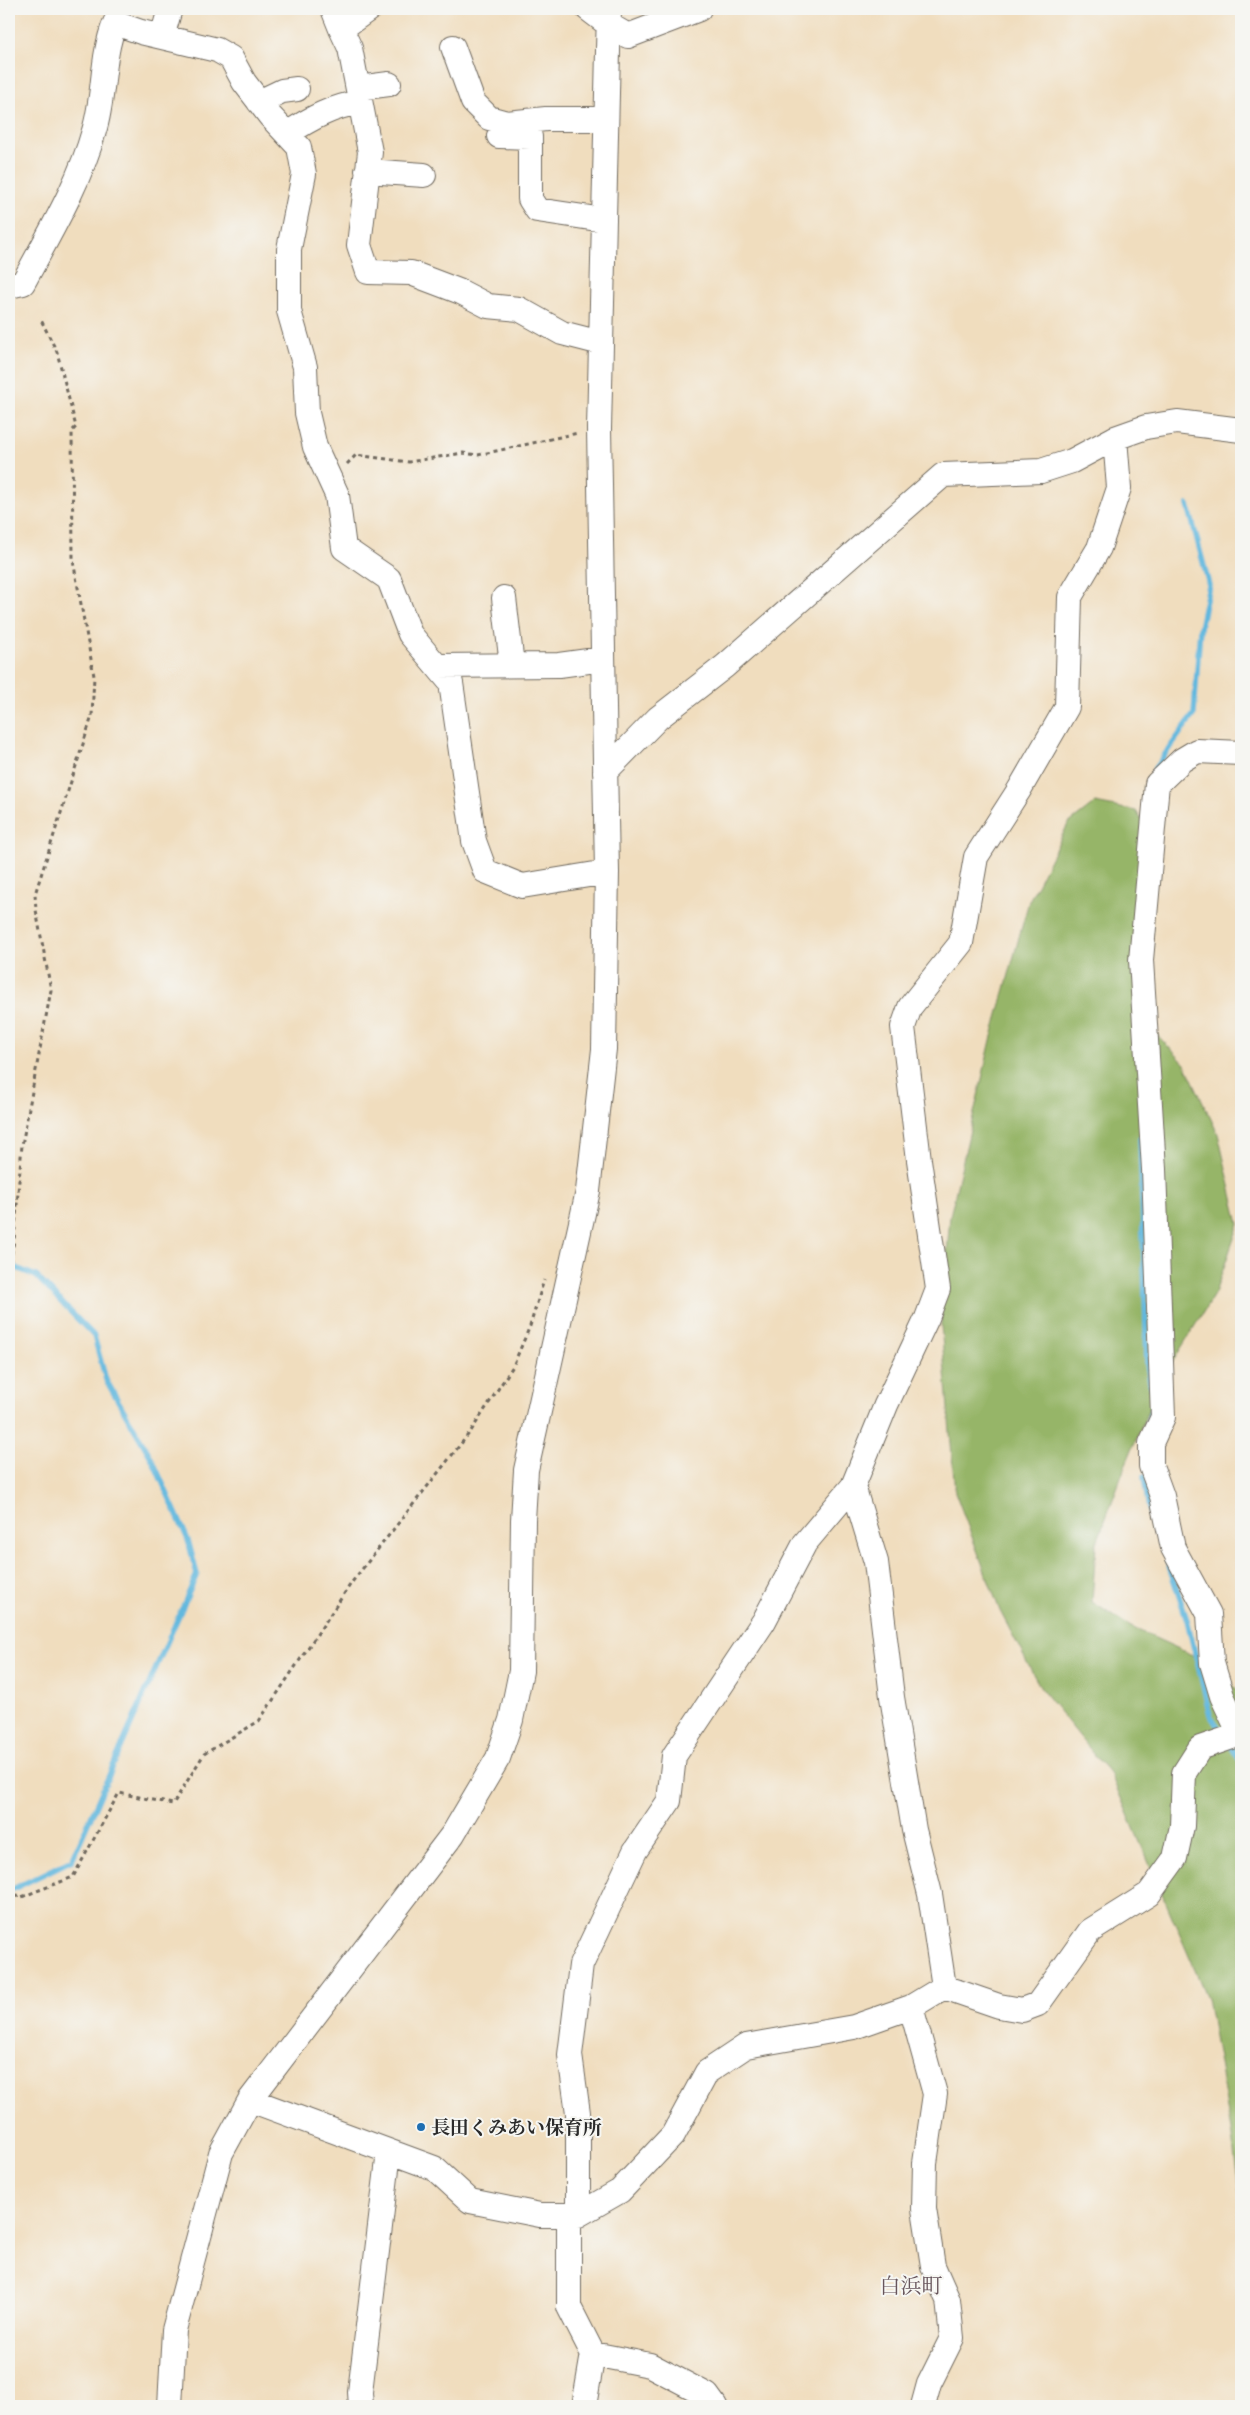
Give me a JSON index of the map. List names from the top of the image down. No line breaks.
{"districts":["白浜町"],"places":["長田くみあい保育所"]}
